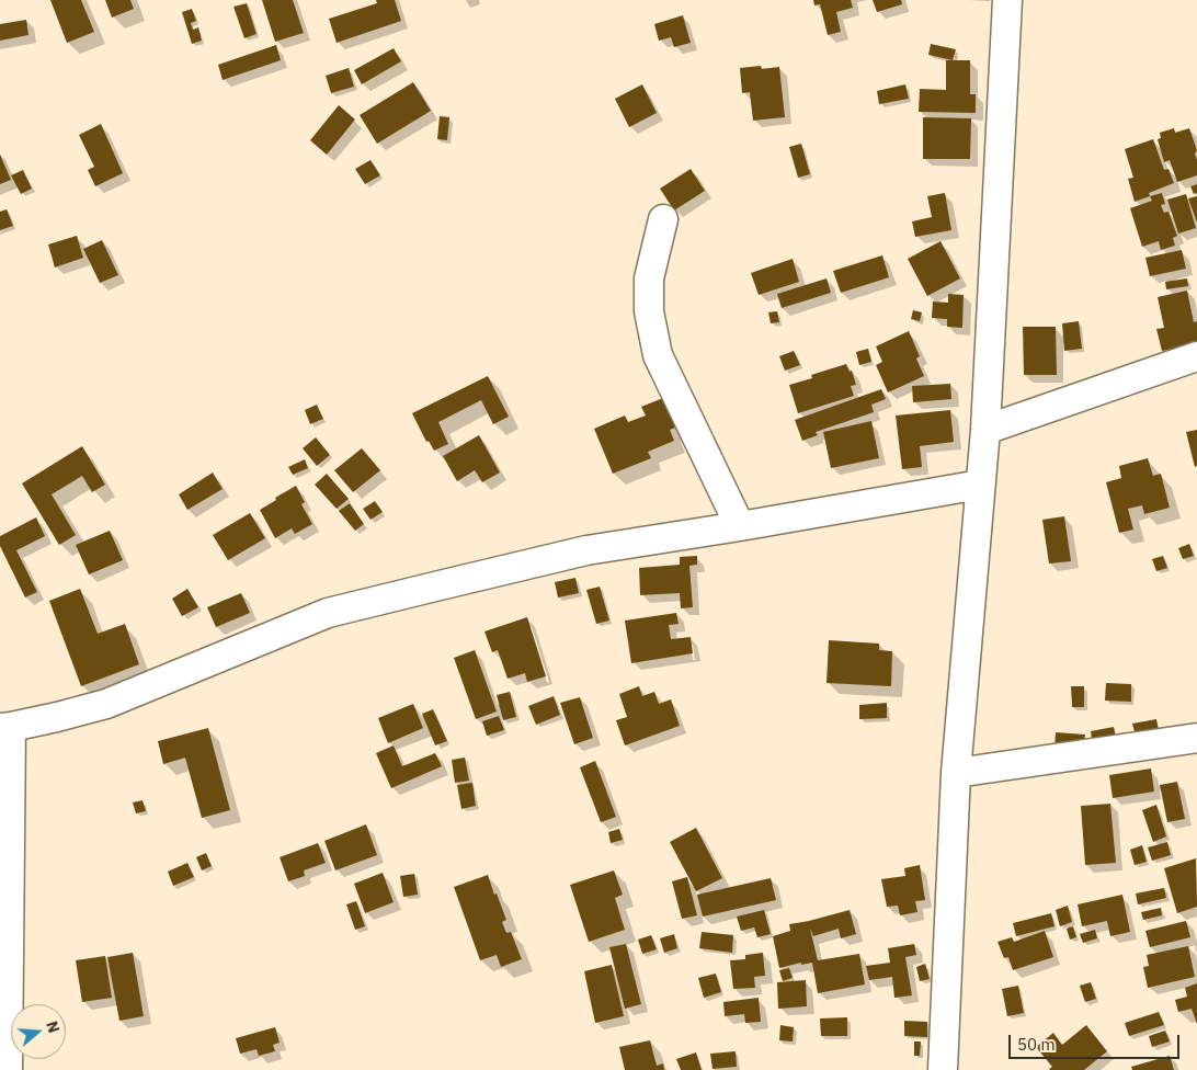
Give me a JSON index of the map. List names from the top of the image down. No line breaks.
{"scale_bar":"50 m","north":"right"}
